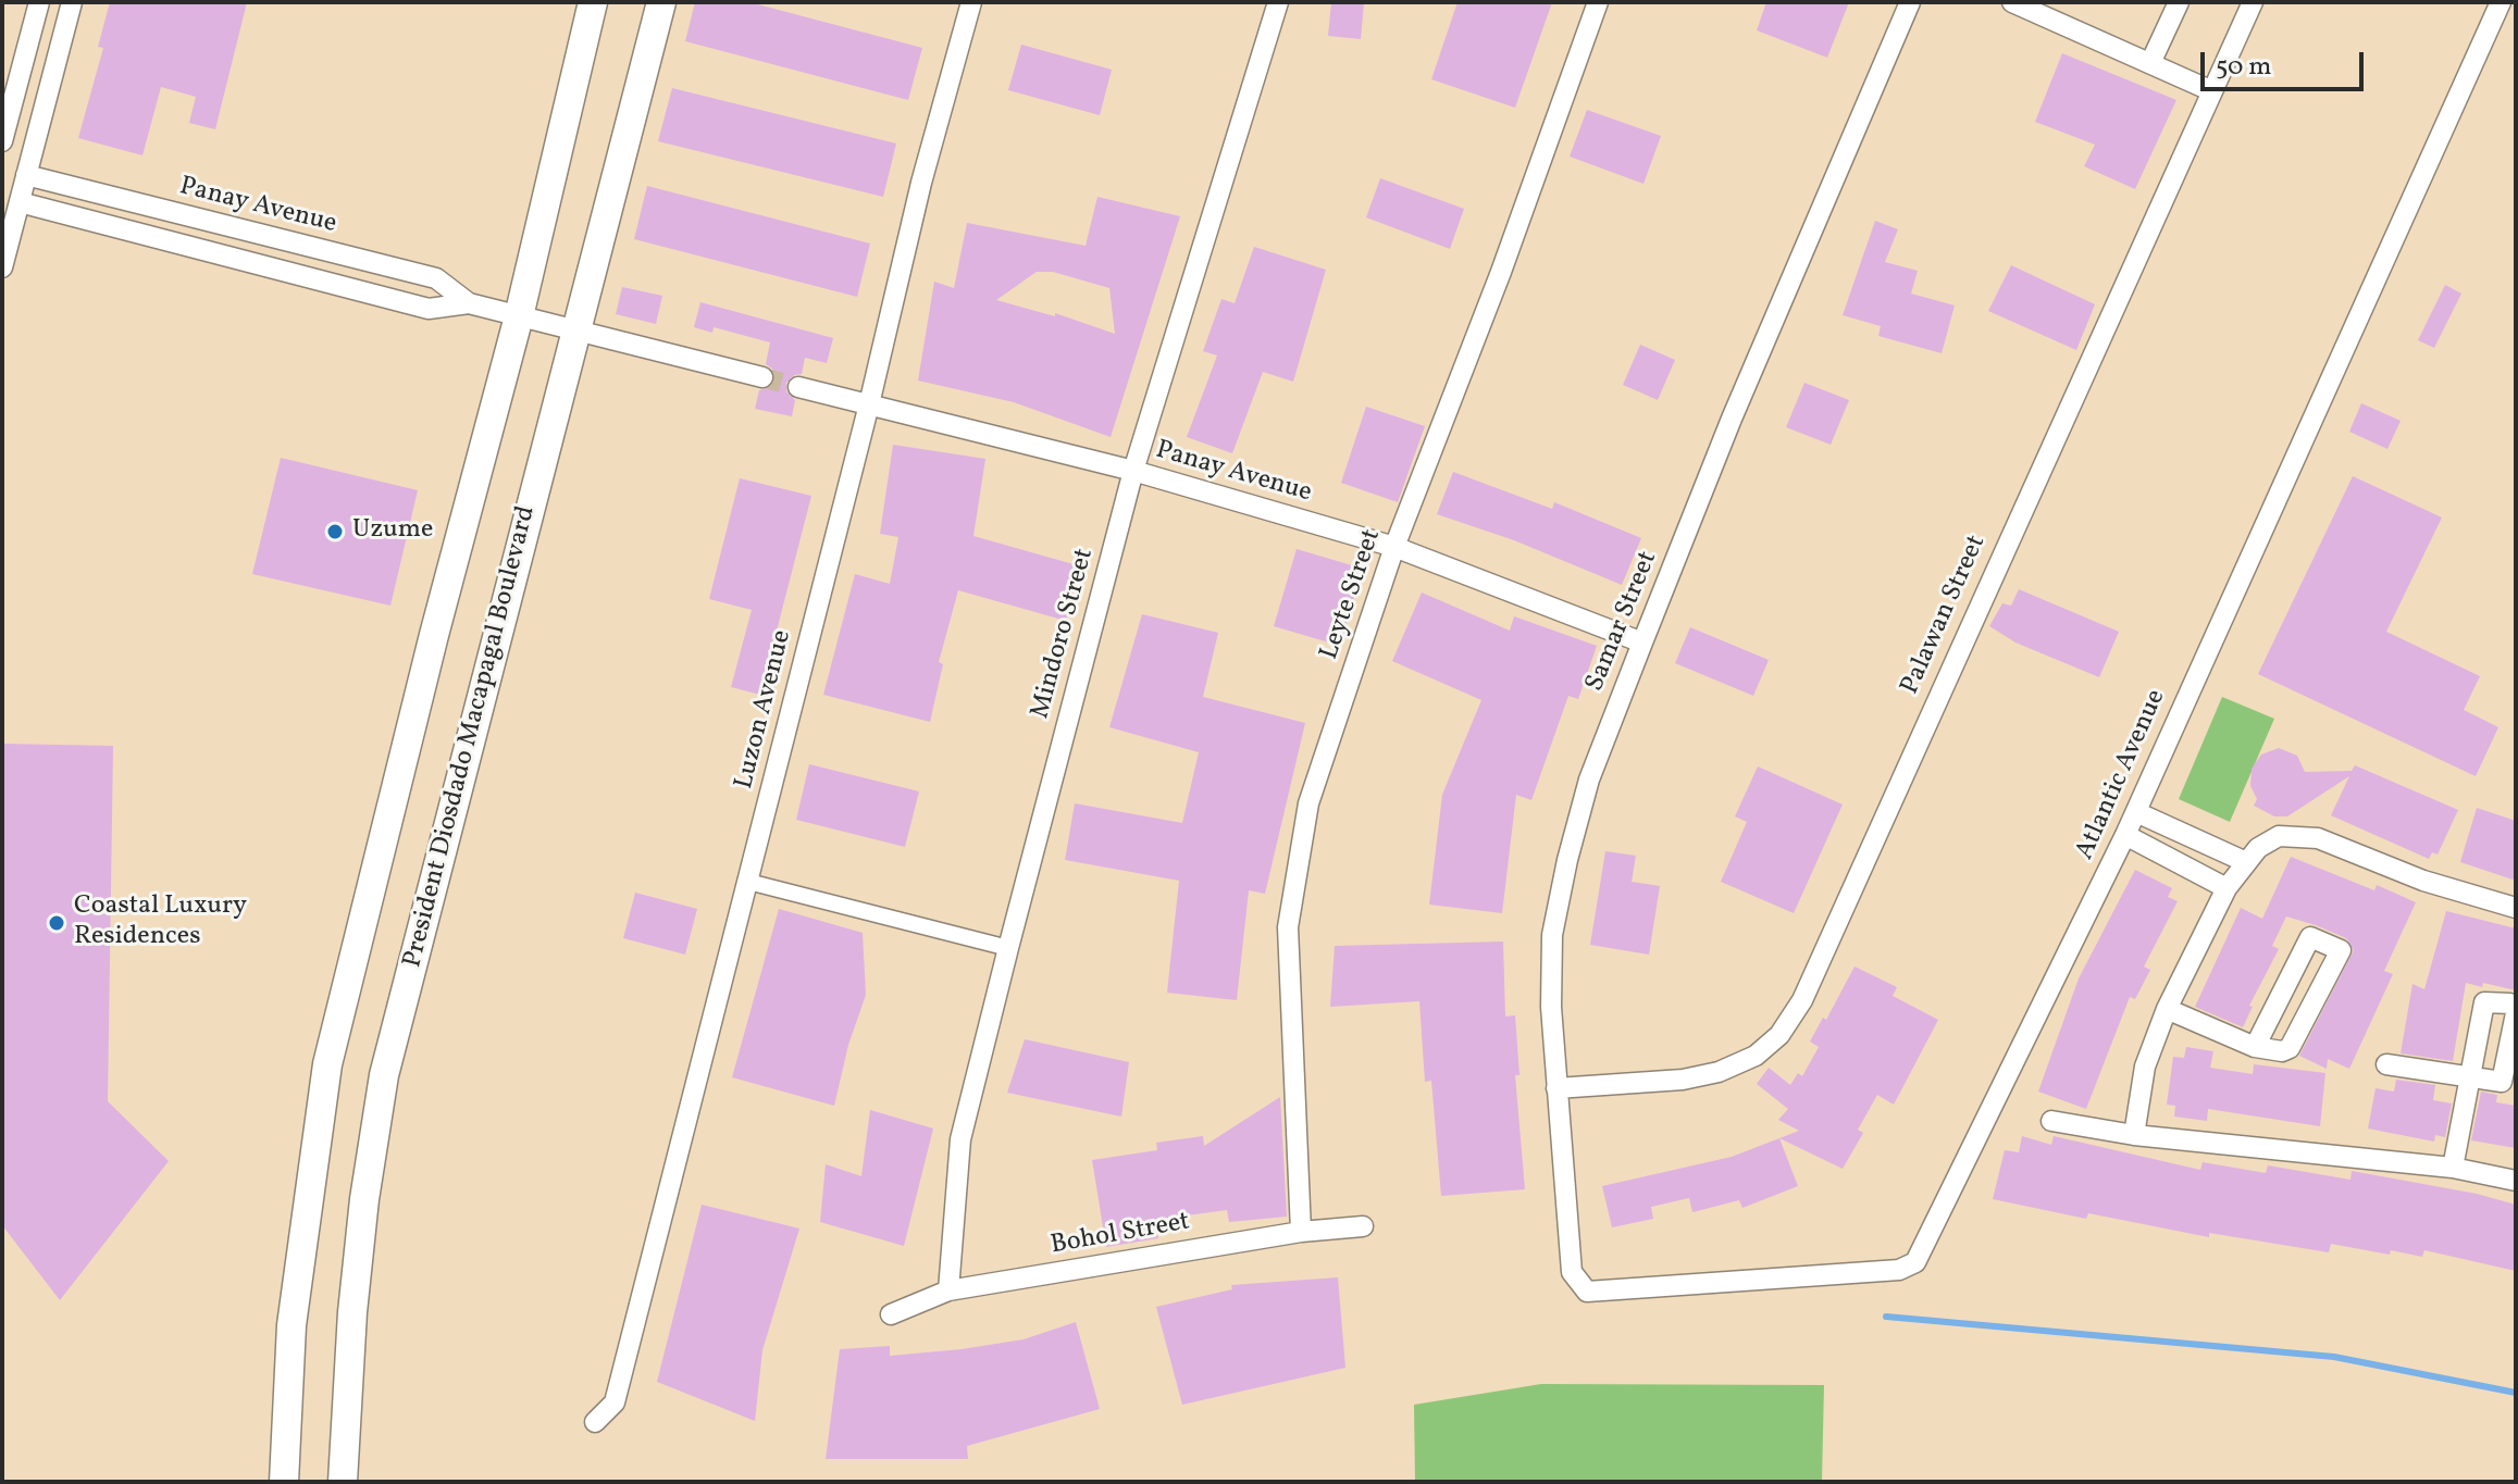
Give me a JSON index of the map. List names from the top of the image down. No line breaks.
{"streets":{"main road":["President Diosdado Macapagal Boulevard"],"street":["Panay Avenue","Leyte Street","Palawan Street","Samar Street","Mindoro Street","Luzon Avenue","Atlantic Avenue","Bohol Street"]},"crossings":[["Panay Avenue","Leyte Street"],["Panay Avenue","Samar Street"],["Panay Avenue","Mindoro Street"],["Panay Avenue","Luzon Avenue"],["Panay Avenue","President Diosdado Macapagal Boulevard"],["Leyte Street","Bohol Street"],["Palawan Street","Samar Street"],["Samar Street","Atlantic Avenue"],["Mindoro Street","Bohol Street"]],"places":["Uzume","Coastal Luxury Residences"],"scale_bar":"50 m"}
